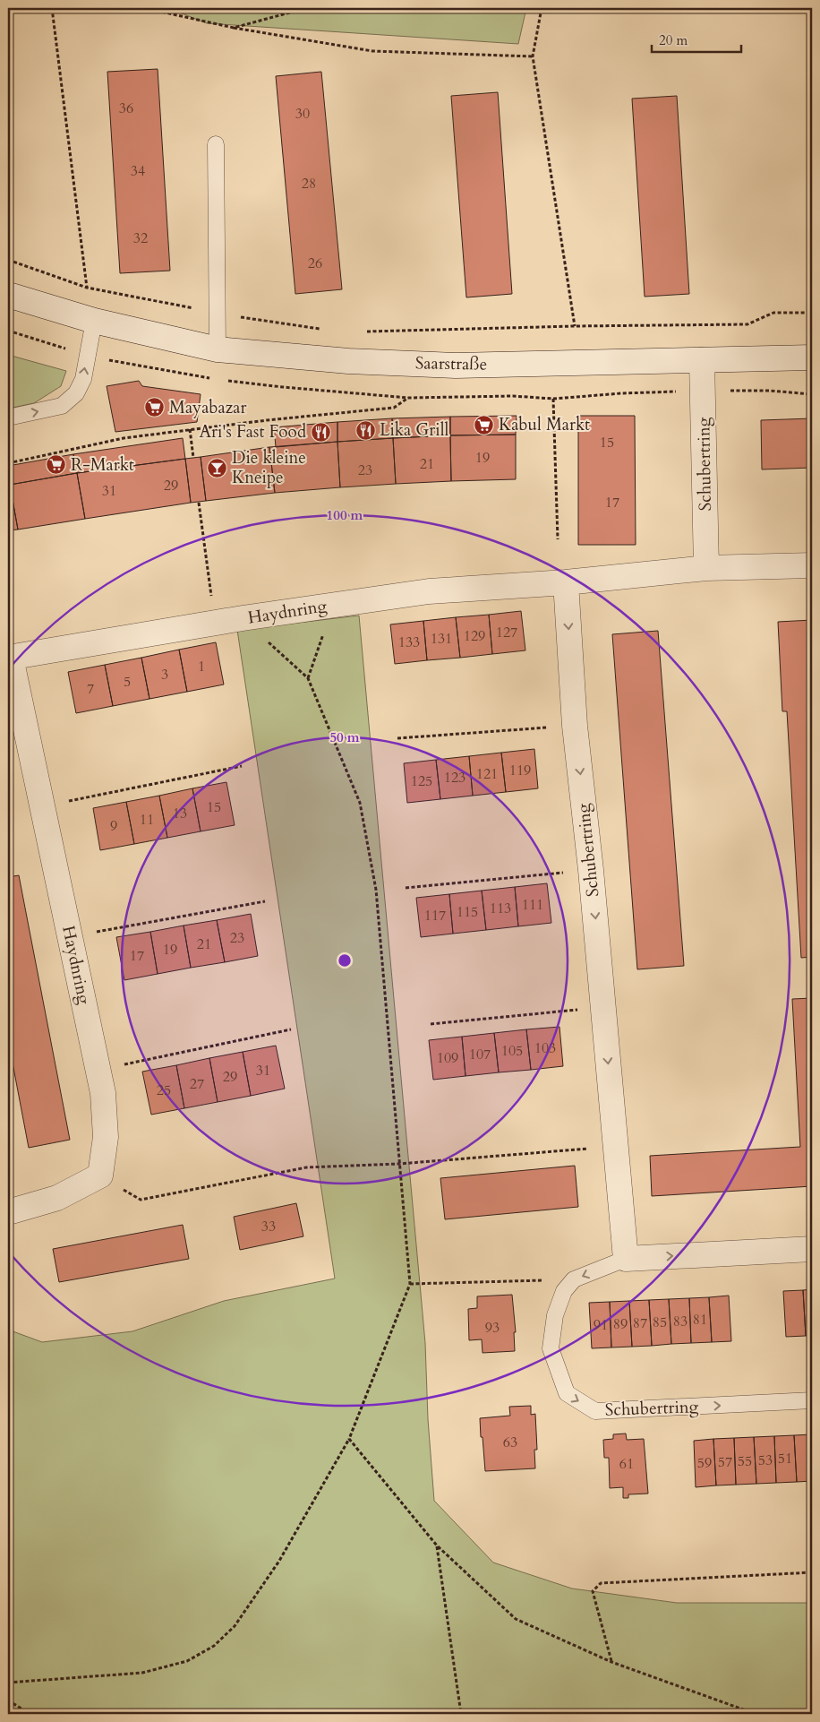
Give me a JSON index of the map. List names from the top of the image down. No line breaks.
{"streets":{"street":["Saarstraße","Schubertring","Haydnring"]},"crossings":[["Saarstraße","Schubertring"],["Schubertring","Haydnring"]],"places":{"supermarket":["Mayabazar","Kabul Markt","R-Markt"],"restaurant":["Lika Grill","Ari's Fast Food"],"bar":["Die kleine Kneipe"]},"house_numbers":["36","30","34","28","32","26","15","19","21","23","29","31","17","127","129","131","133","1","3","5","7","119","121","123","125","15","13","11","9","111","113","115","117","23","21","19","17","103","105","107","109","31","29","27","25","33","81","83","85","87","89","91","93","63","51","53","55","57","59","61"],"scale_bar":"20 m","rings":["100 m","50 m"]}
